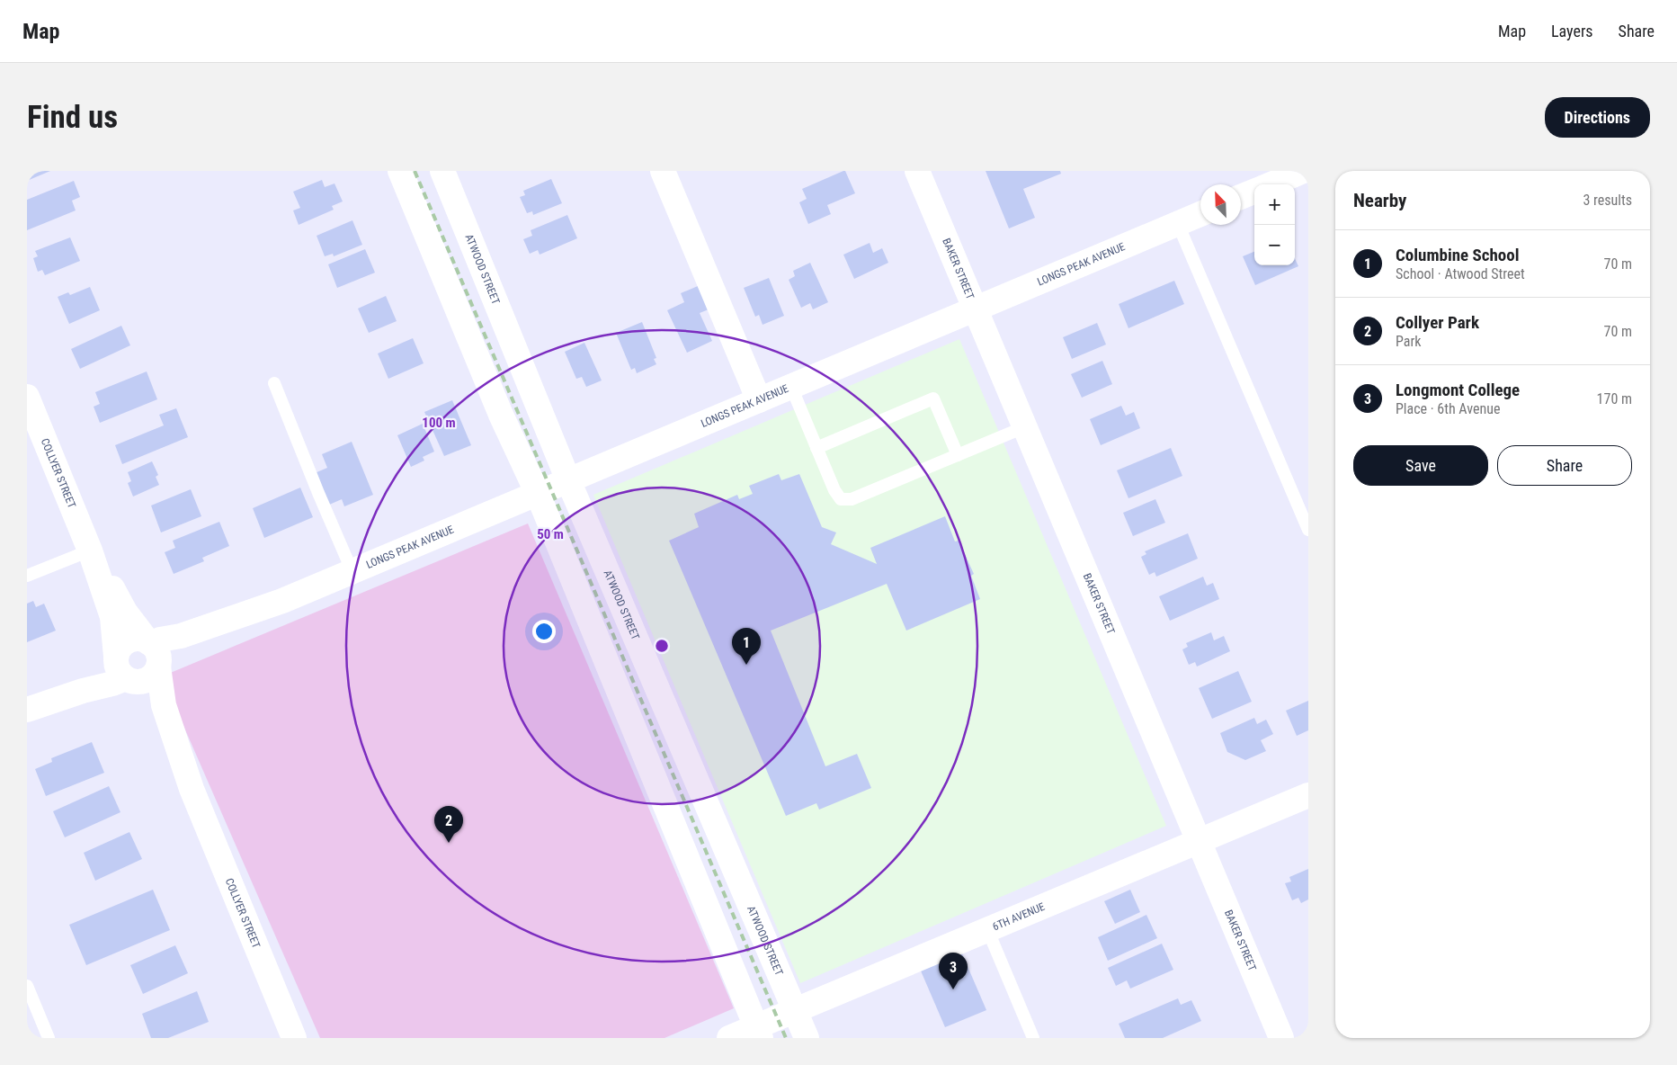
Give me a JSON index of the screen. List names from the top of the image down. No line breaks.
{"streets":{"street":["LONGS PEAK AVENUE","ATWOOD STREET","BAKER STREET","COLLYER STREET","6TH AVENUE"]},"crossings":[["LONGS PEAK AVENUE","ATWOOD STREET"],["LONGS PEAK AVENUE","BAKER STREET"],["LONGS PEAK AVENUE","COLLYER STREET"],["ATWOOD STREET","6TH AVENUE"],["BAKER STREET","6TH AVENUE"]],"north":"top left","page":{"header":"Map","nav":["Map","Layers","Share"],"buttons":["Directions",["Save","Share"]],"title":"Find us","heading":["Nearby","3 results"],"map_buttons":["+","−"],"list":[{"mark":"1","name":"Columbine School","note":"School · Atwood Street","value":"70 m"},{"mark":"2","name":"Collyer Park","note":"Park","value":"70 m"},{"mark":"3","name":"Longmont College","note":"Place · 6th Avenue","value":"170 m"}],"pins":["1","2","3"]},"rings":["100 m","50 m"]}
